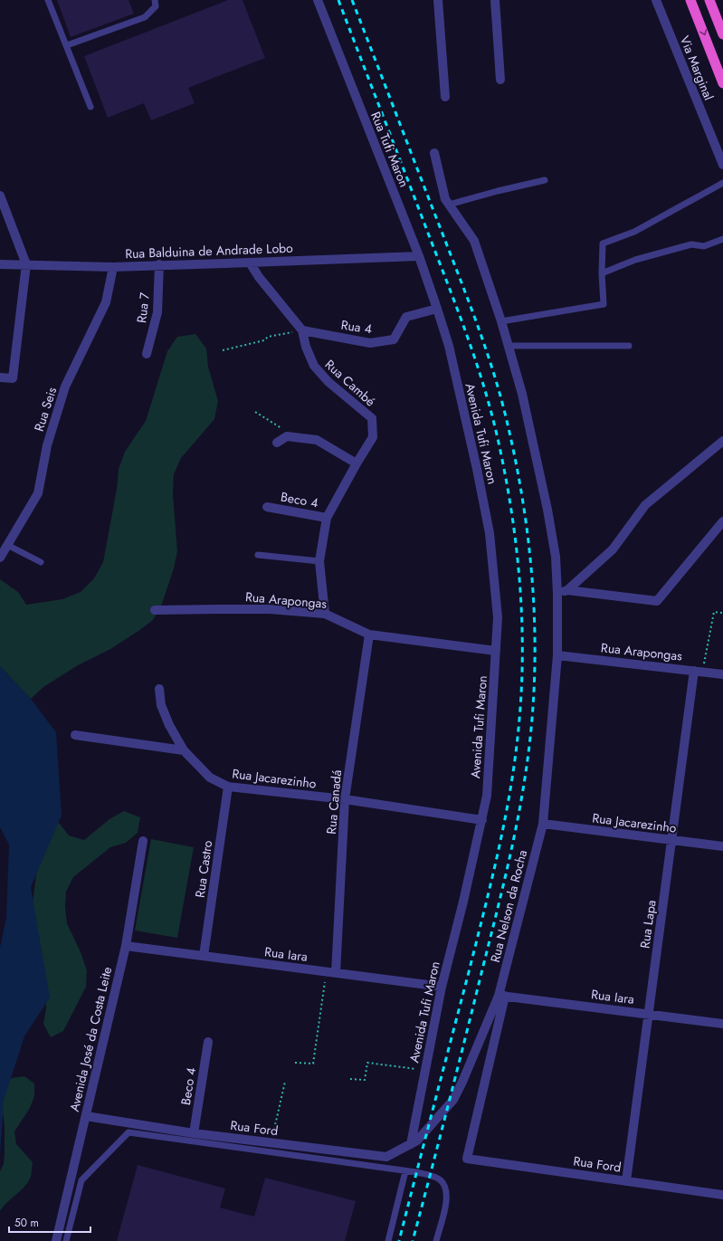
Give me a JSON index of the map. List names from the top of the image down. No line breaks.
{"streets":{"street":["Via Marginal","Rua Tufi Maron","Rua Balduina de Andrade Lobo","Rua 7","Rua 4","Rua Cambé","Rua Seis","Avenida Tufi Maron","Beco 4","Rua Arapongas","Rua Jacarezinho","Rua Canadá","Rua Castro","Rua Nelson da Rocha","Rua Lapa","Rua Iara","Avenida José da Costa Leite","Rua Ford"]},"crossings":[["Rua Tufi Maron","Rua Balduina de Andrade Lobo"],["Rua Tufi Maron","Rua 4"],["Rua Tufi Maron","Avenida Tufi Maron"],["Rua Balduina de Andrade Lobo","Rua 7"],["Rua Balduina de Andrade Lobo","Rua Cambé"],["Rua Balduina de Andrade Lobo","Rua Seis"],["Rua 4","Rua Cambé"],["Rua 4","Avenida Tufi Maron"],["Rua Cambé","Beco 4"],["Rua Cambé","Rua Arapongas"],["Avenida Tufi Maron","Rua Arapongas"],["Avenida Tufi Maron","Rua Jacarezinho"],["Avenida Tufi Maron","Rua Nelson da Rocha"],["Avenida Tufi Maron","Rua Iara"],["Avenida Tufi Maron","Rua Ford"],["Beco 4","Rua Ford"],["Rua Arapongas","Rua Canadá"],["Rua Arapongas","Rua Nelson da Rocha"],["Rua Arapongas","Rua Lapa"],["Rua Jacarezinho","Rua Canadá"],["Rua Jacarezinho","Rua Castro"],["Rua Jacarezinho","Rua Nelson da Rocha"],["Rua Jacarezinho","Rua Lapa"],["Rua Canadá","Rua Iara"],["Rua Castro","Rua Iara"],["Rua Nelson da Rocha","Rua Iara"],["Rua Nelson da Rocha","Rua Ford"],["Rua Lapa","Rua Iara"],["Rua Lapa","Rua Ford"],["Rua Iara","Avenida José da Costa Leite"],["Rua Iara","Rua Ford"],["Avenida José da Costa Leite","Rua Ford"]],"scale_bar":"50 m"}
